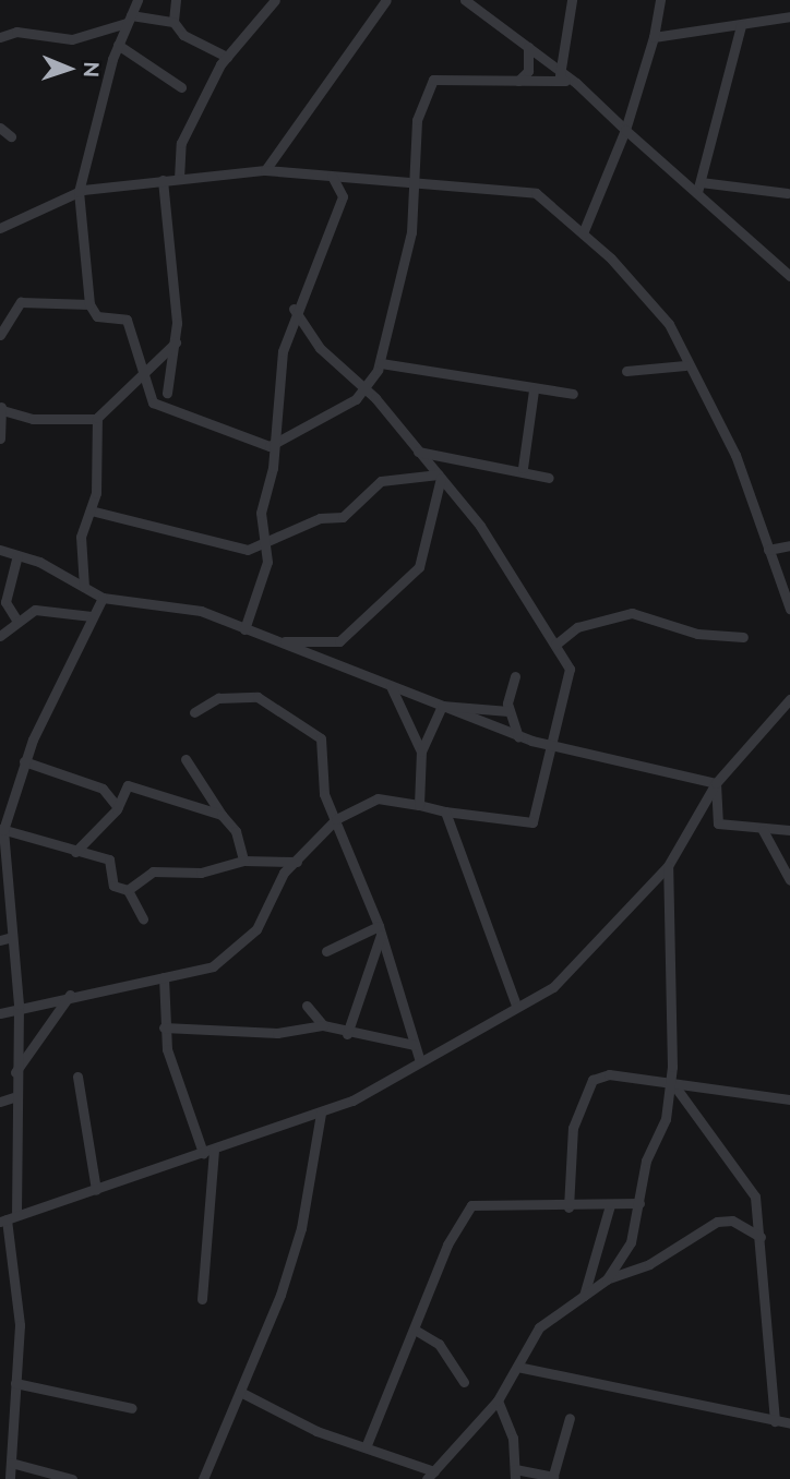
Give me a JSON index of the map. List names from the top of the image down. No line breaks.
{"north":"right"}
